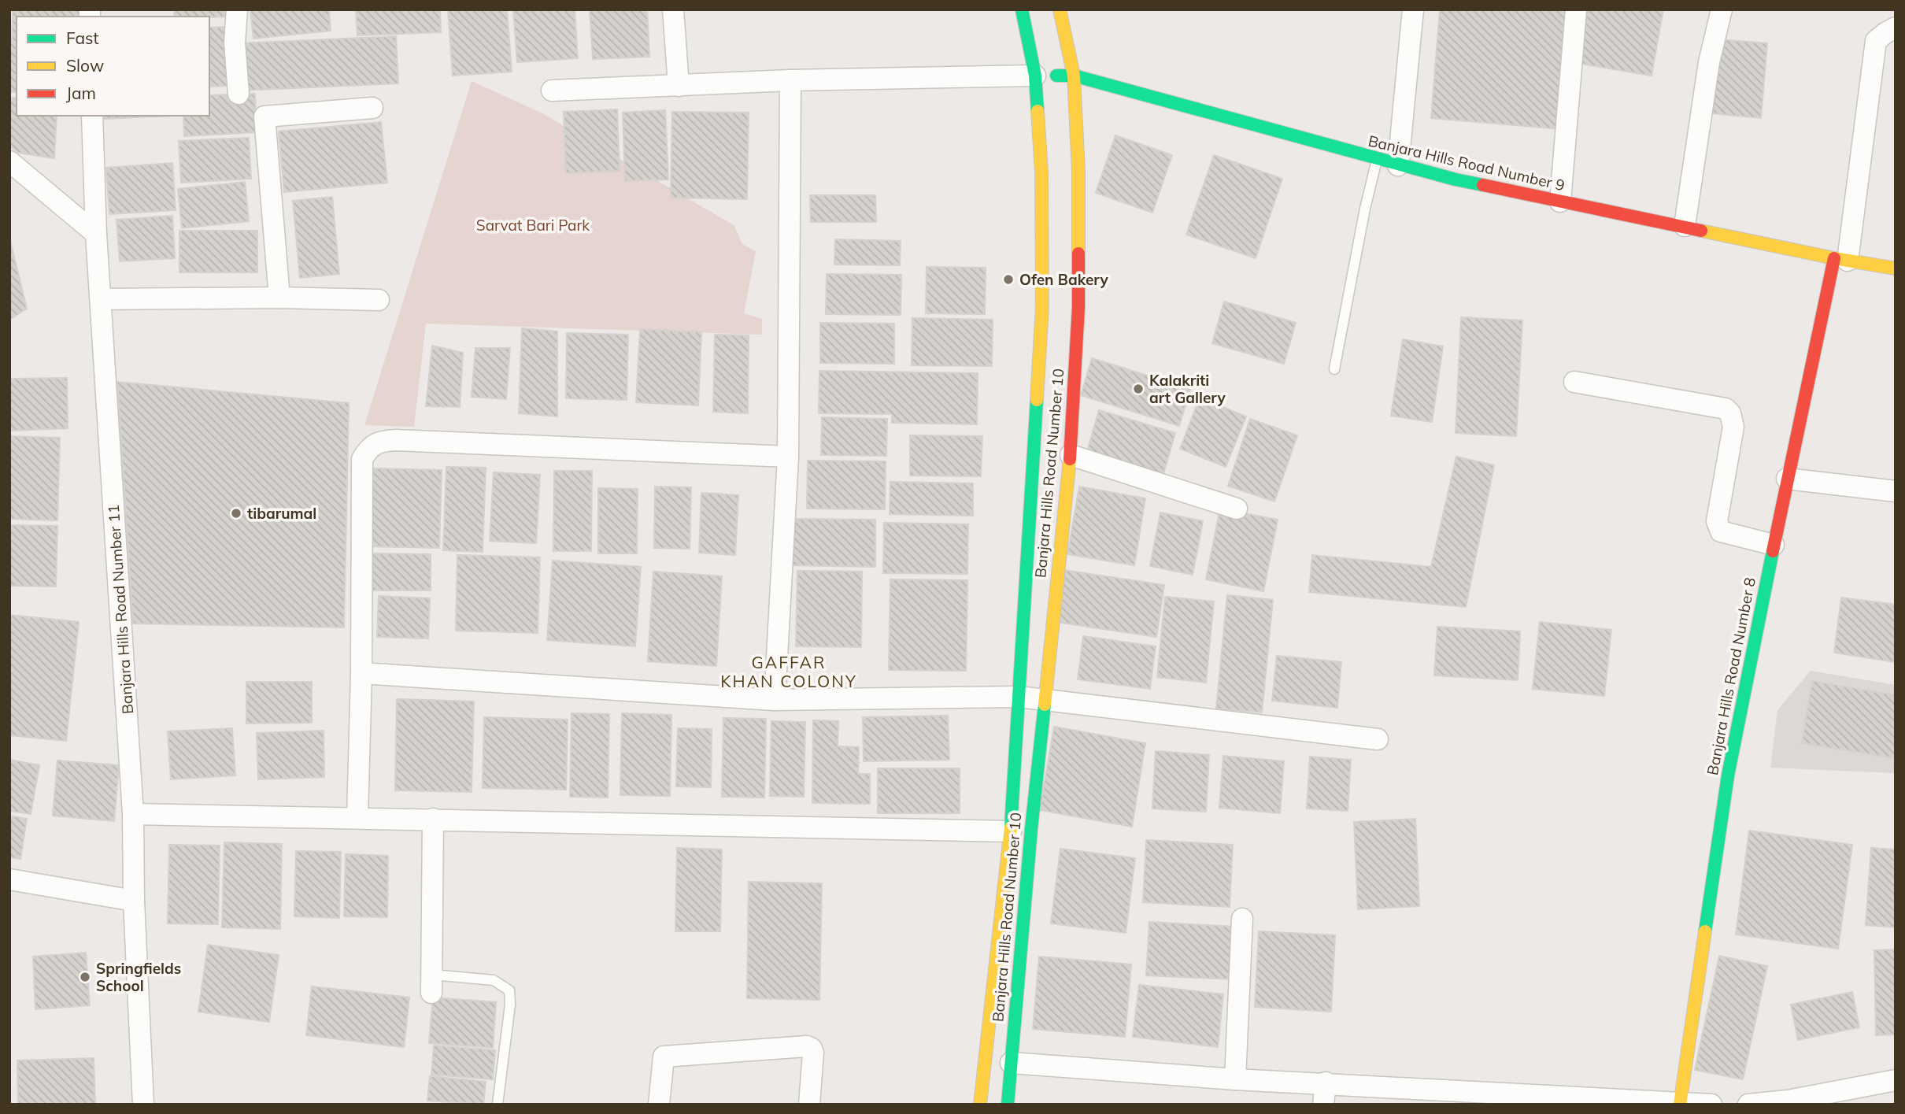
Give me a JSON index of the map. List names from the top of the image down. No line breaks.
{"streets":{"main road":["Banjara Hills Road Number 9","Banjara Hills Road Number 10","Banjara Hills Road Number 8"],"street":["Banjara Hills Road Number 11"]},"crossings":[["Banjara Hills Road Number 9","Banjara Hills Road Number 10"],["Banjara Hills Road Number 9","Banjara Hills Road Number 8"]],"districts":["GAFFAR KHAN COLONY"],"parks":["Sarvat Bari Park"],"places":["Ofen Bakery","Kalakriti art Gallery","tibarumal","Springfields School"],"legend":["Fast","Slow","Jam"]}
